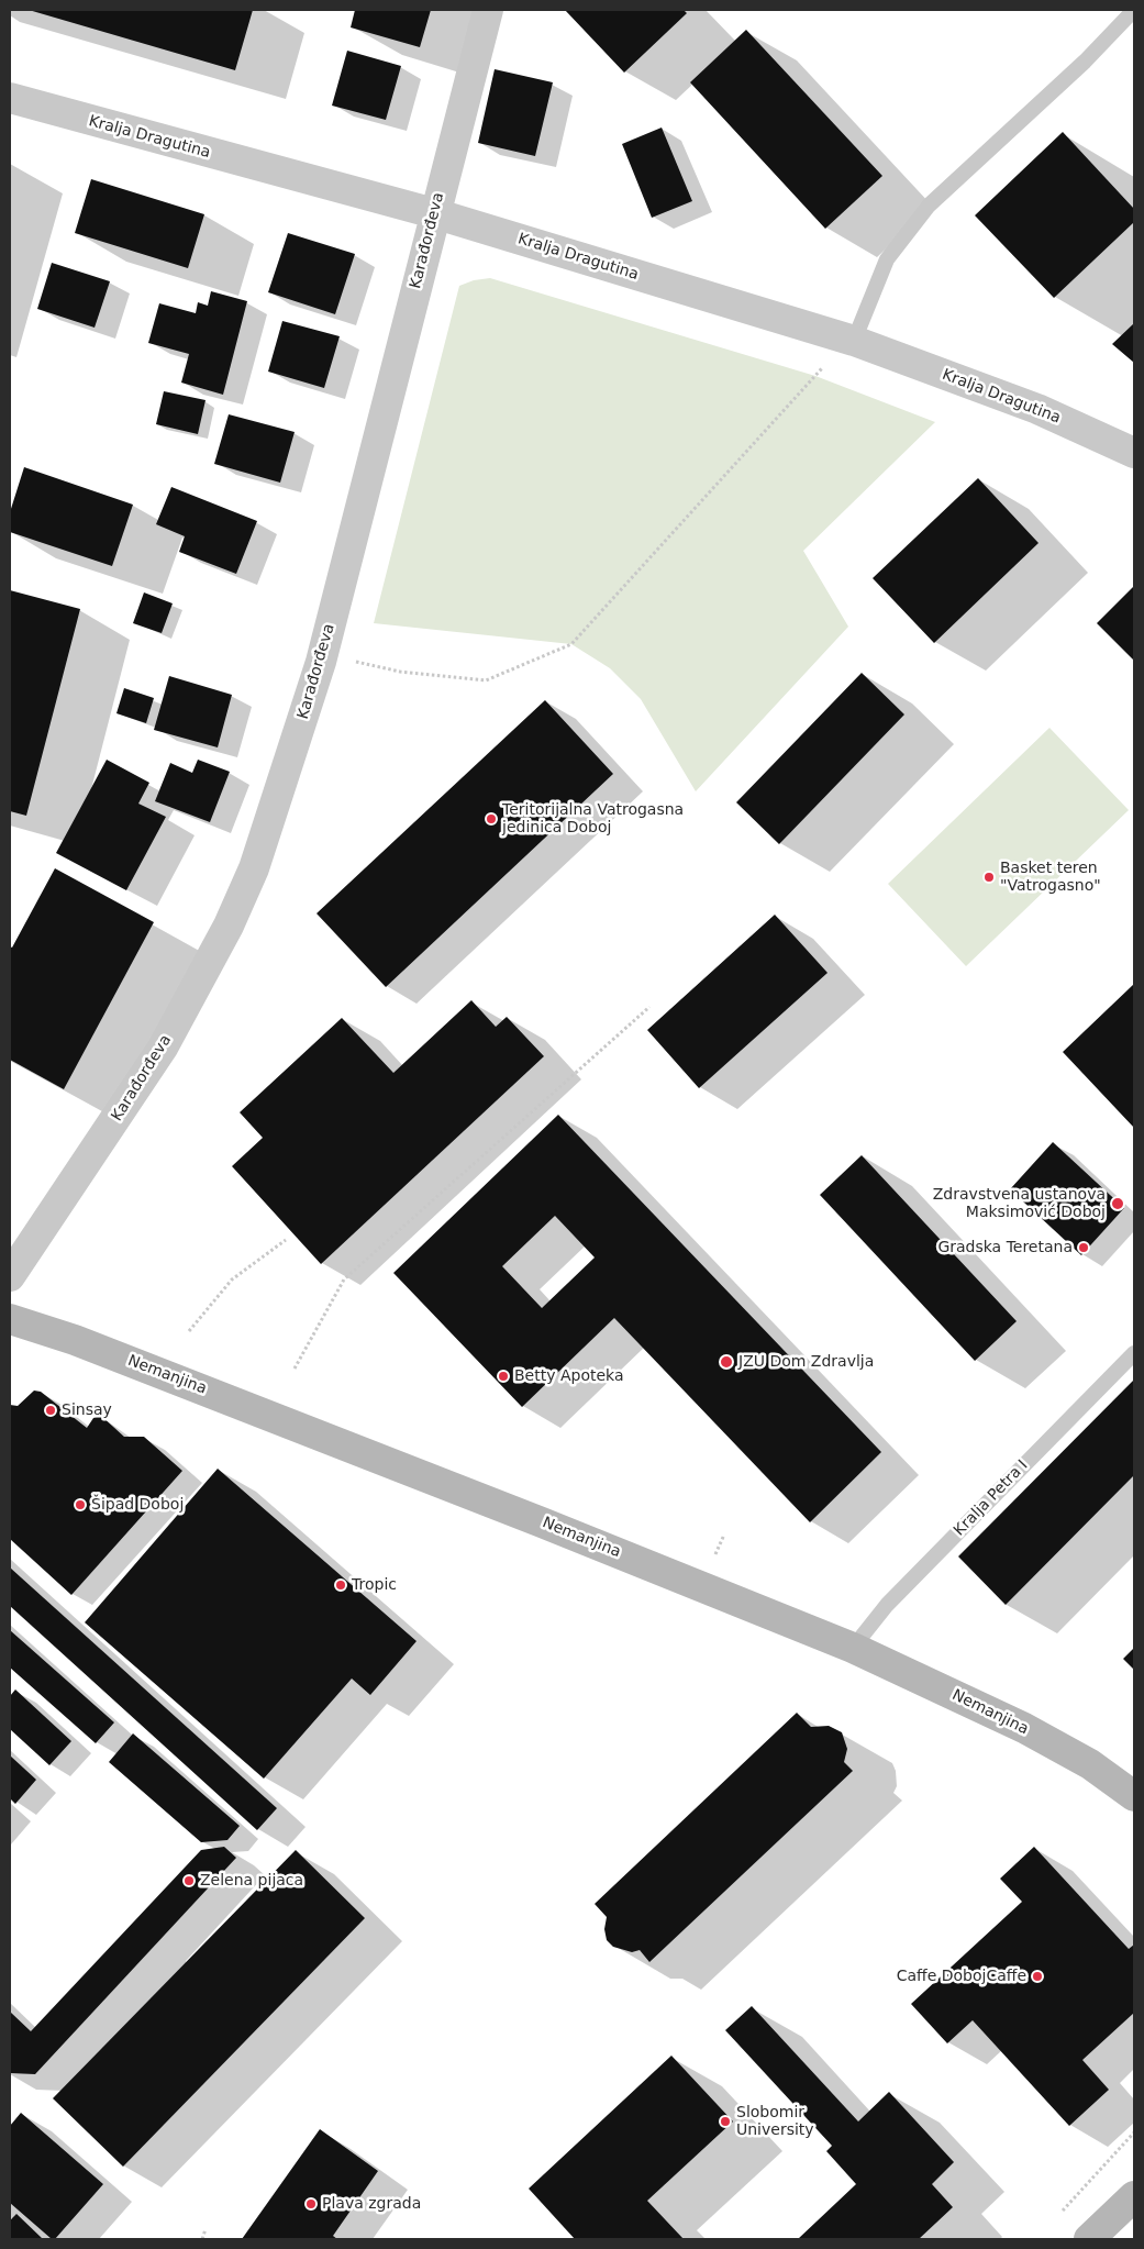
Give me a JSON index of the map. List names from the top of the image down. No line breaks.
{"streets":{"street":["Kralja Dragutina","Karađorđeva","Nemanjina"],"lane":["Kralja Petra I"]},"crossings":[["Kralja Dragutina","Karađorđeva"],["Nemanjina","Kralja Petra I"]],"places":["Teritorijalna Vatrogasna jedinica Doboj","Basket teren \"Vatrogasno\"","Zdravstvena ustanova Maksimović Doboj","Gradska Teretana","JZU Dom Zdravlja","Betty Apoteka","Sinsay","Šipad Doboj","Tropic","Zelena pijaca","Caffe DobojCaffe","Slobomir University","Plava zgrada"]}
